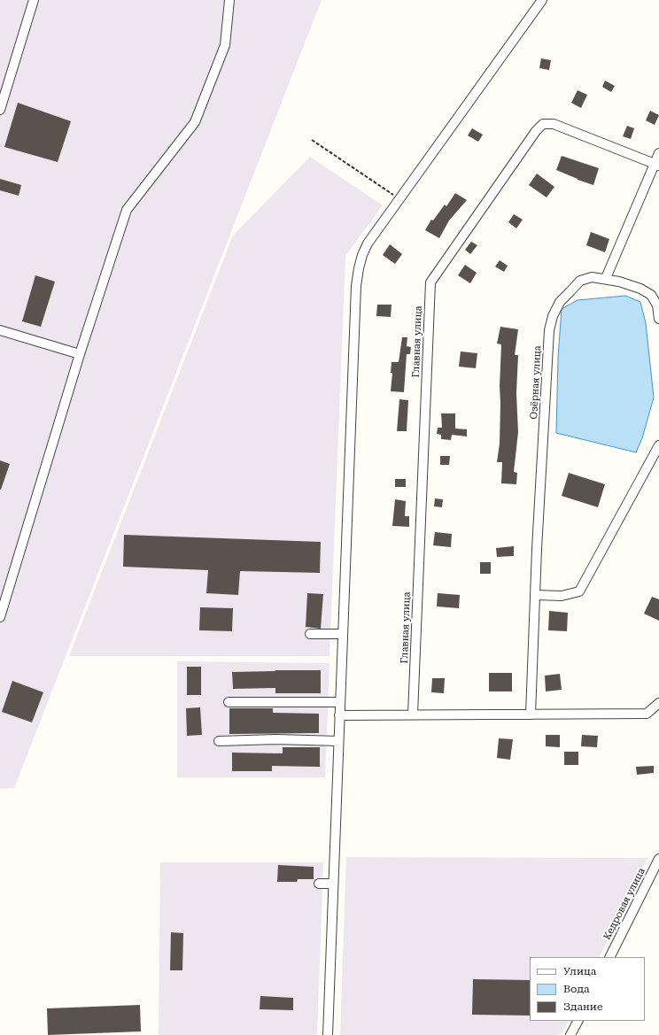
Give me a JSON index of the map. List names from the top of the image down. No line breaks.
{"streets":{"street":["Главная улица","Озёрная улица","Кедровая улица"]},"legend":["Улица","Вода","Здание"]}
